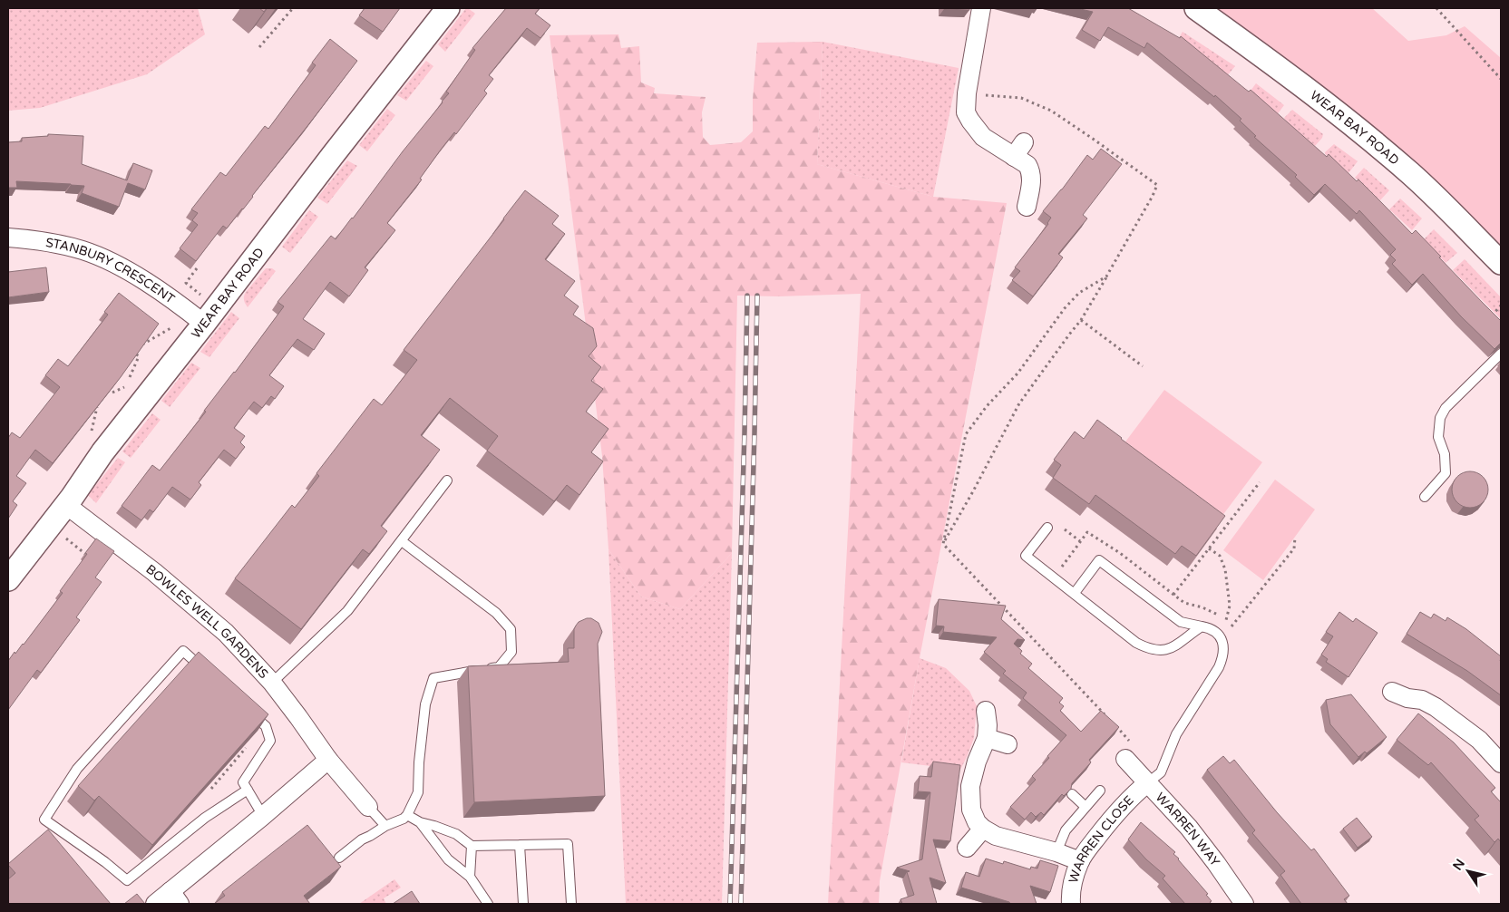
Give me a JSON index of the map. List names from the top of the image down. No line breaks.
{"streets":{"street":["WEAR BAY ROAD","STANBURY CRESCENT","BOWLES WELL GARDENS","WARREN WAY","WARREN CLOSE"]},"crossings":[["WEAR BAY ROAD","STANBURY CRESCENT"],["WEAR BAY ROAD","BOWLES WELL GARDENS"],["WARREN WAY","WARREN CLOSE"]],"north":"top left"}
